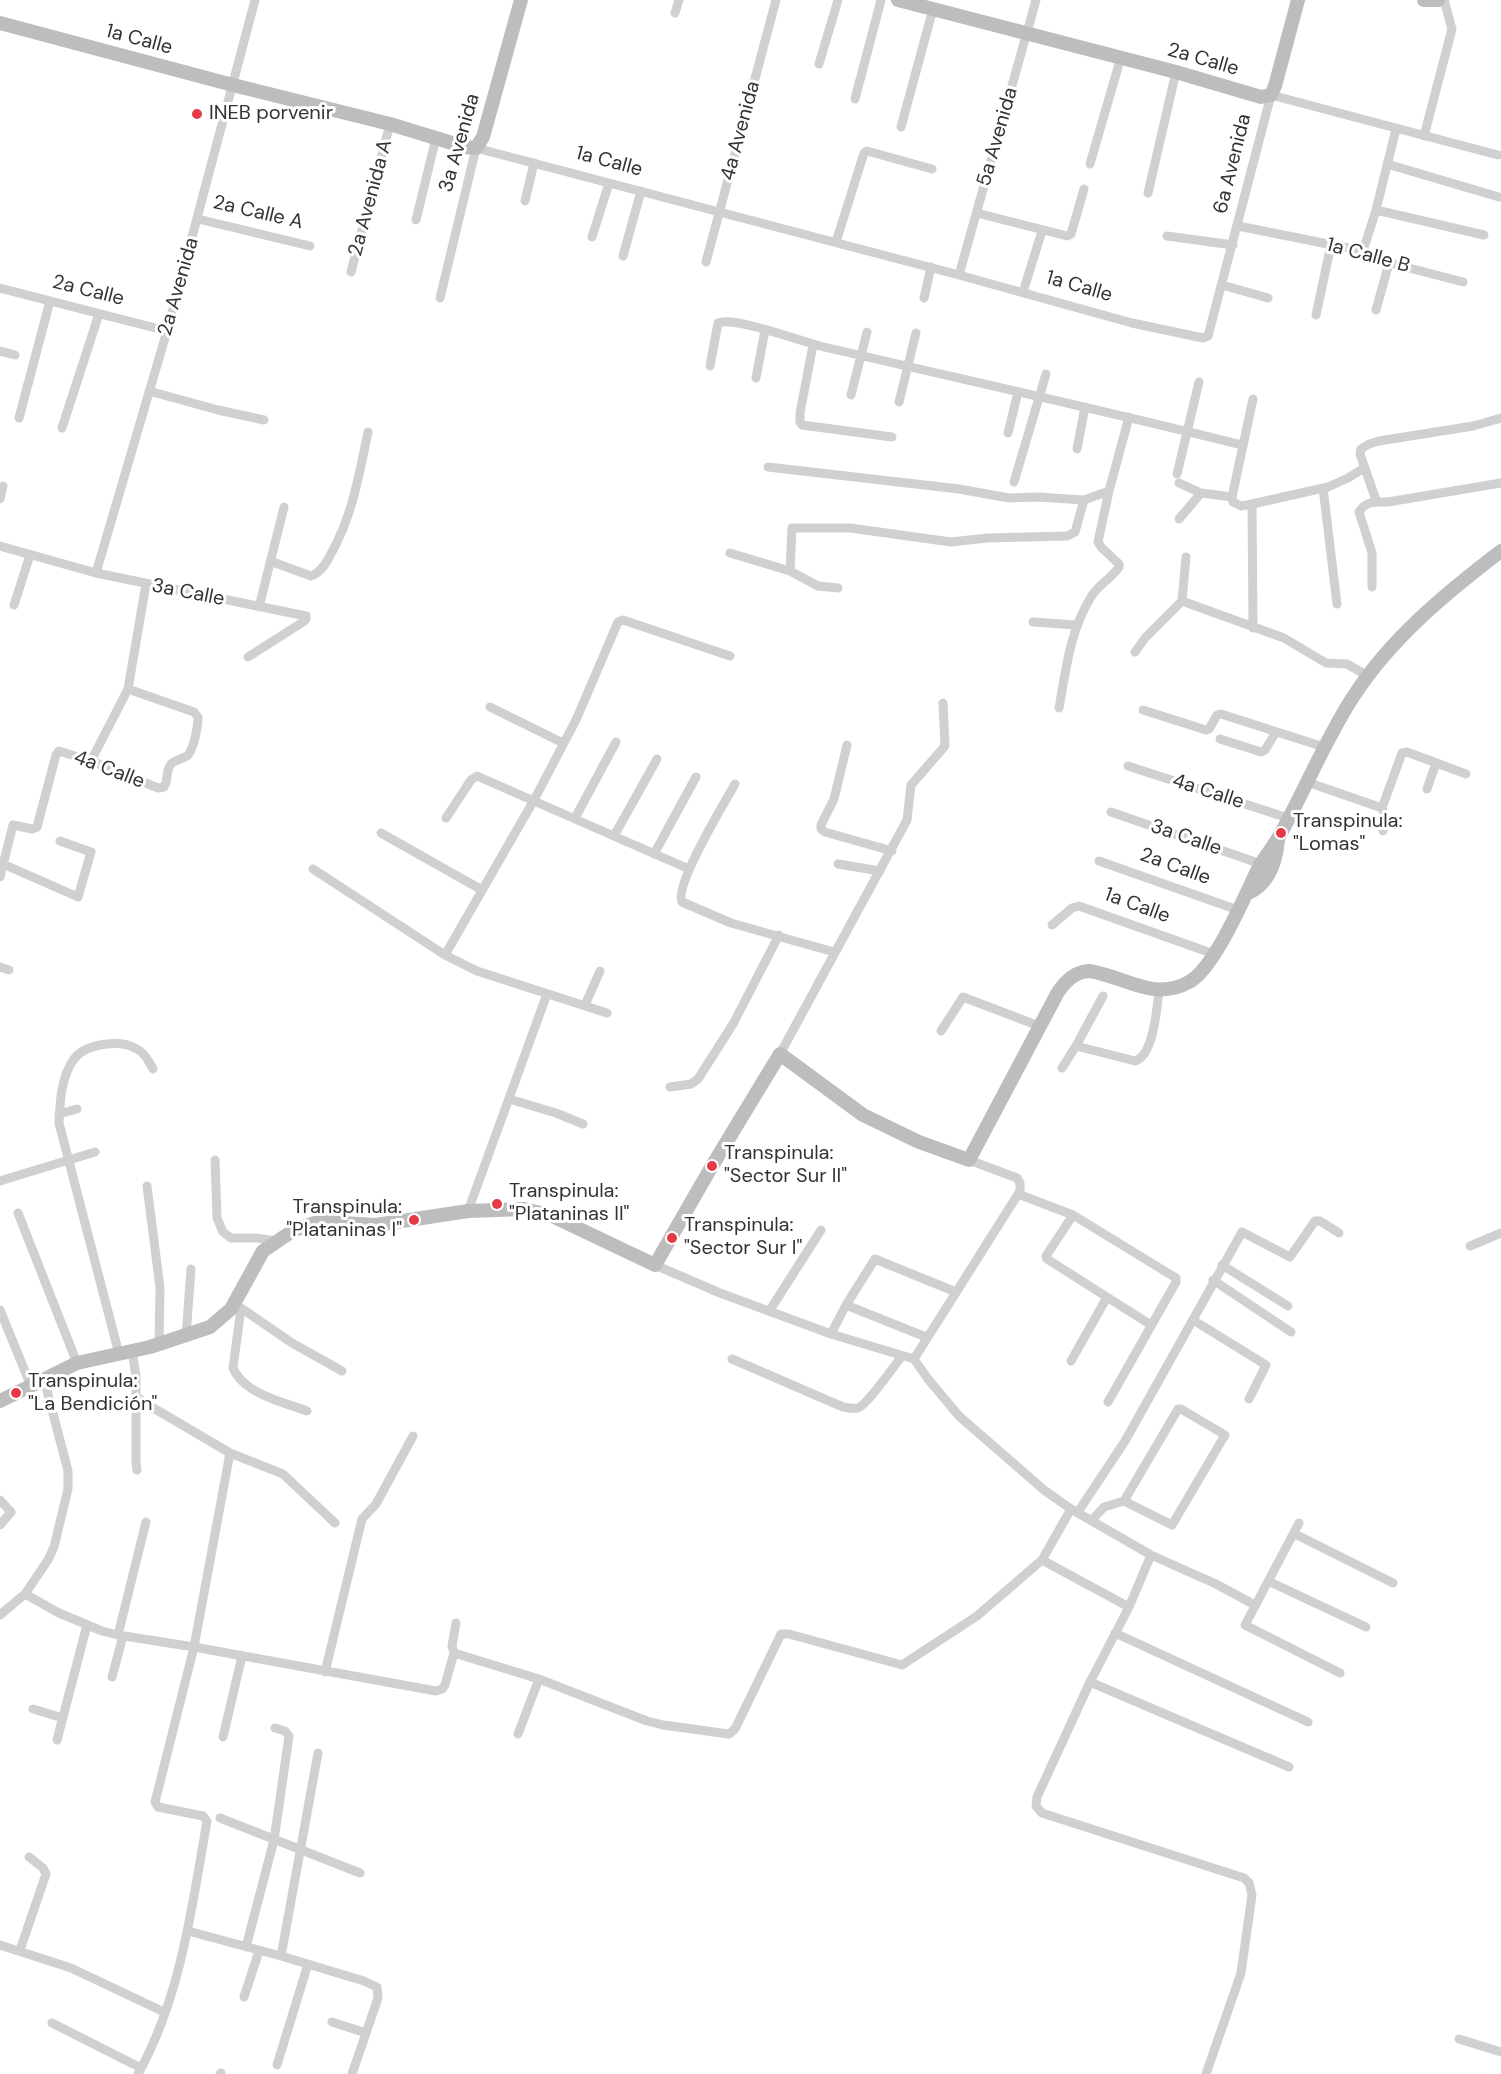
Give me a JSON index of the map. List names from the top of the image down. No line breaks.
{"streets":{"street":["1a Calle","2a Calle","4a Avenida","5a Avenida","3a Avenida","6a Avenida","2a Avenida A","2a Calle A","1a Calle B","2a Avenida","3a Calle","4a Calle"]},"crossings":[["1a Calle","4a Avenida"],["1a Calle","5a Avenida"],["1a Calle","3a Avenida"],["1a Calle","6a Avenida"],["1a Calle","2a Avenida A"],["1a Calle","2a Avenida"],["2a Calle","5a Avenida"],["2a Calle","6a Avenida"],["2a Calle","2a Avenida"],["6a Avenida","1a Calle B"],["2a Calle A","2a Avenida"],["2a Avenida","3a Calle"]],"places":["INEB porvenir","Transpinula: \"Lomas\"","Transpinula: \"Sector Sur II\"","Transpinula: \"Plataninas II\"","Transpinula: \"Plataninas I\"","Transpinula: \"Sector Sur I\"","Transpinula: \"La Bendición\""]}
